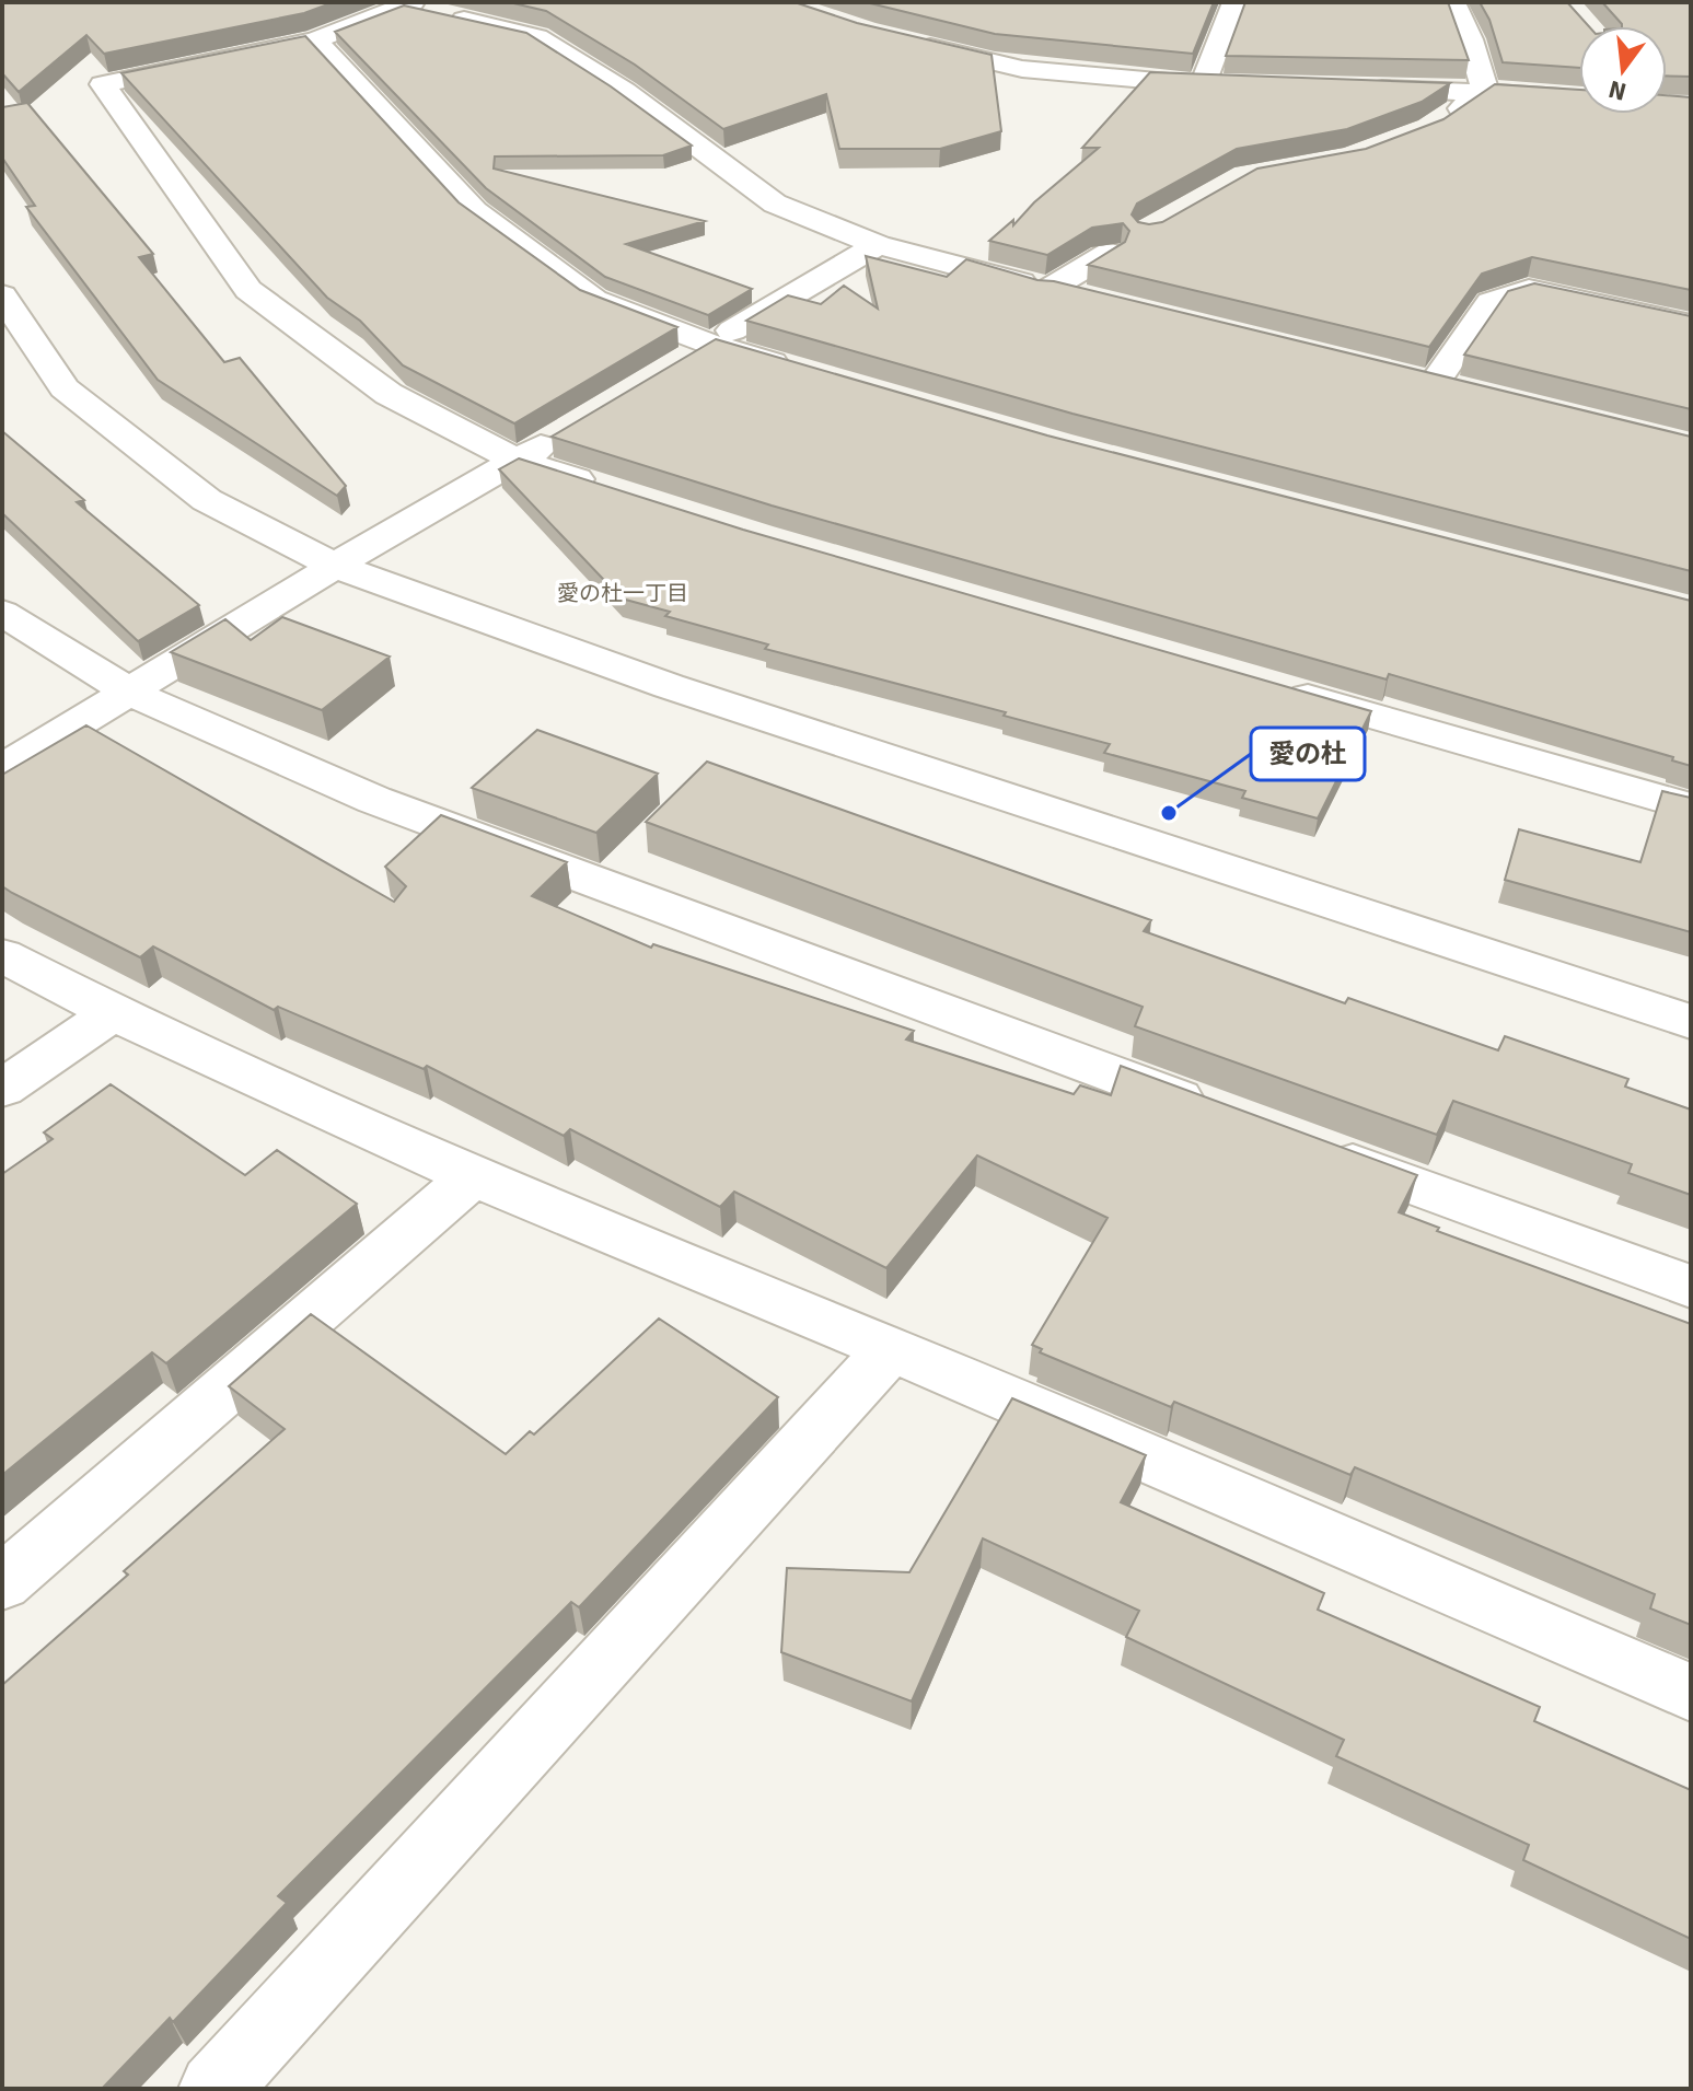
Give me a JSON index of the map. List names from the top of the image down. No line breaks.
{"districts":["愛の杜一丁目"],"places":["愛の杜"],"north":"bottom"}
